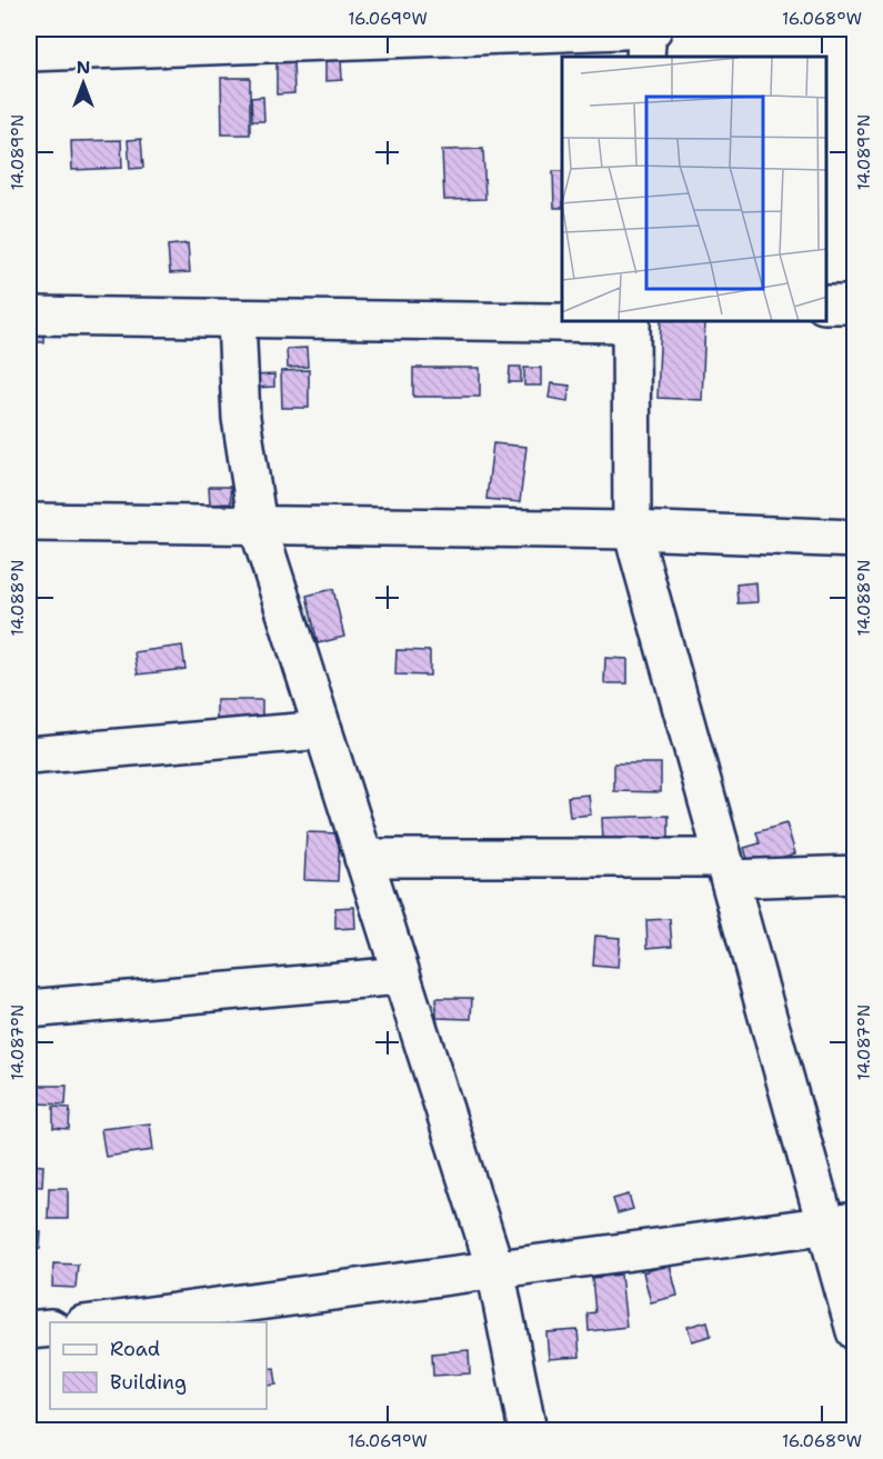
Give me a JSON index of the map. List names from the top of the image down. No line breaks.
{"legend":["Road","Building"],"north":"top","coordinates":["16.069°W","16.068°W","14.089°N","14.088°N","14.087°N"]}
